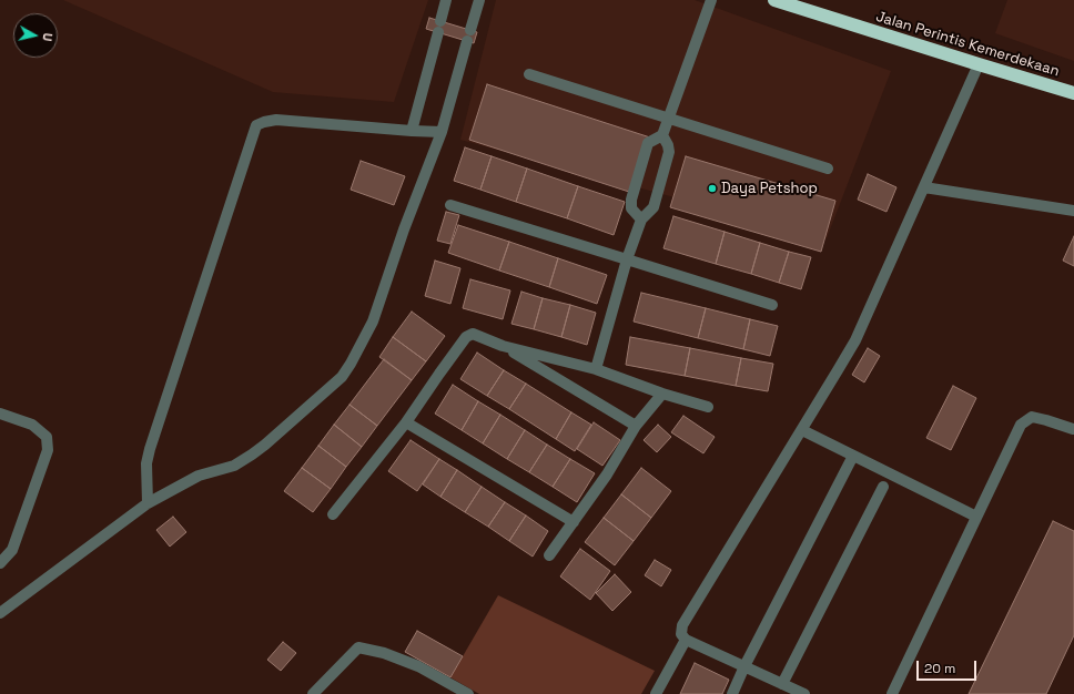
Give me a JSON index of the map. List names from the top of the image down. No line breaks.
{"streets":{"highway":["Jalan Perintis Kemerdekaan"]},"places":["Daya Petshop"],"scale_bar":"20 m","north":"right"}
